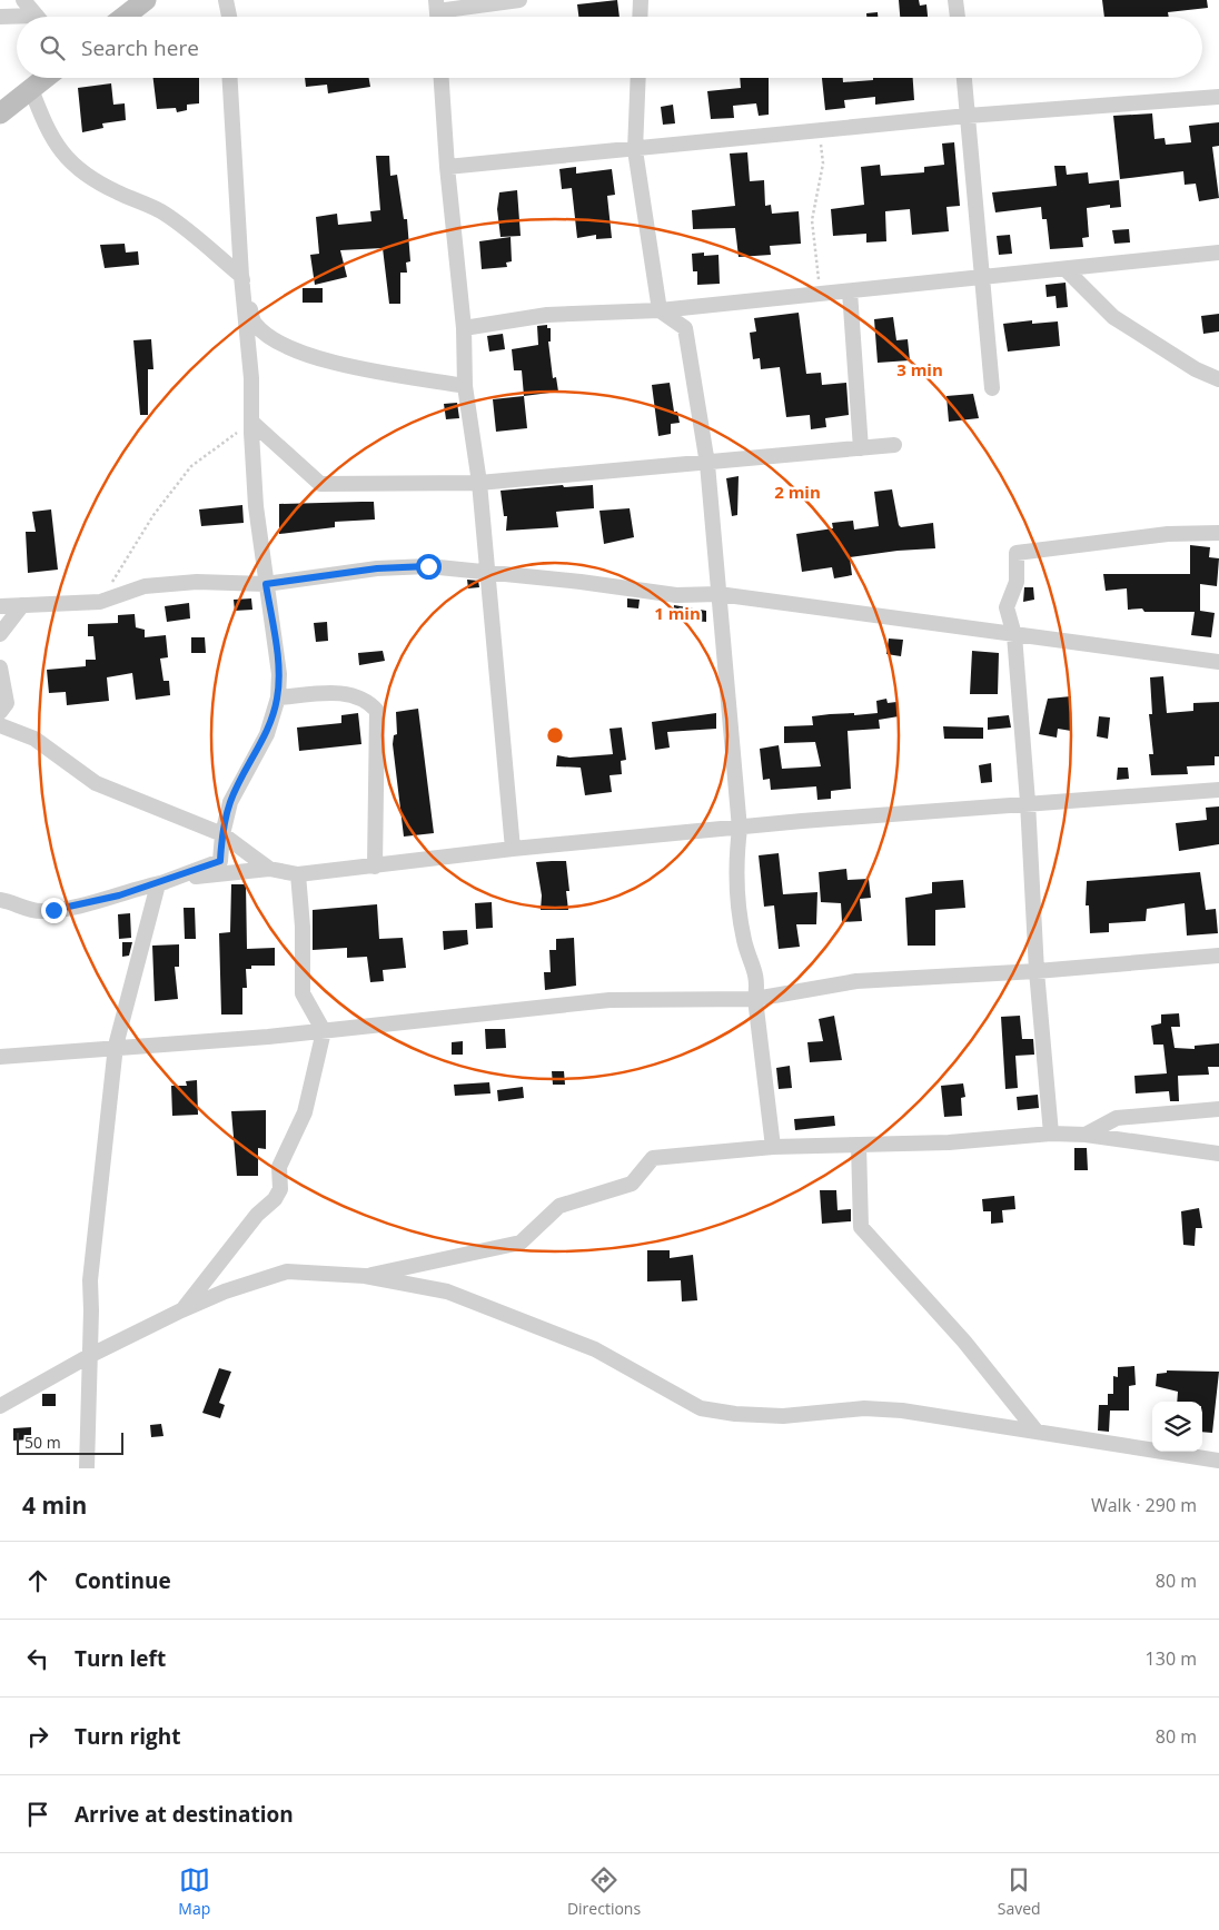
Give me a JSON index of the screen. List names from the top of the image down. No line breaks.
{"scale_bar":"50 m","page":{"search":"Search here","scale":"50 m","heading":["4 min","Walk · 290 m"],"list":[["Continue","80 m"],["Turn left","130 m"],["Turn right","80 m"],"Arrive at destination"],"nav":["Map","Directions","Saved"]},"rings":["3 min","2 min","1 min"]}
